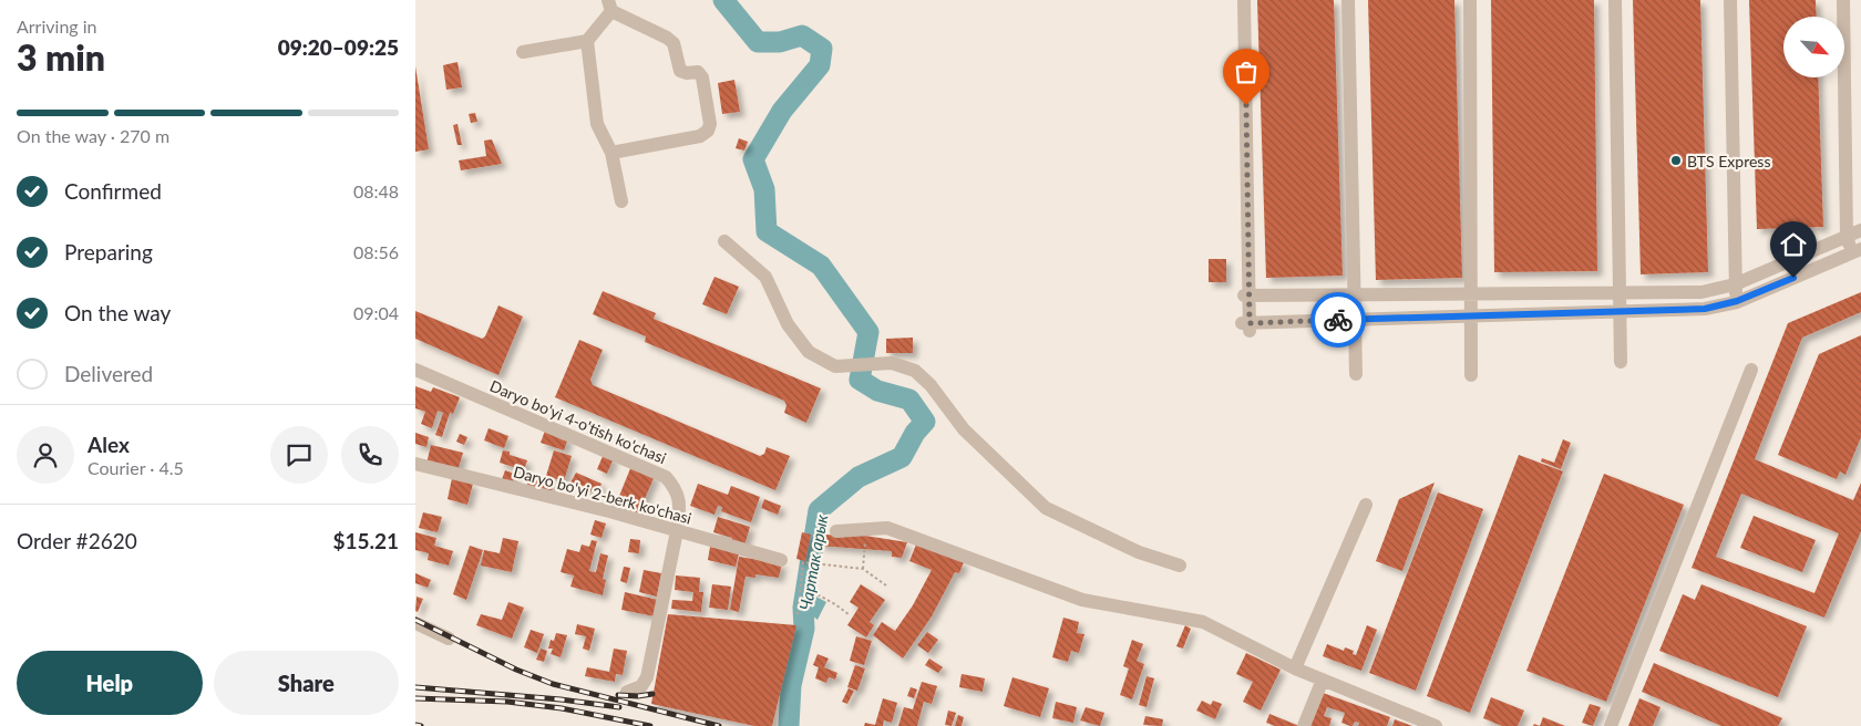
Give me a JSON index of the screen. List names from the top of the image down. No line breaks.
{"streets":{"street":["Daryo bo'yi 4-o'tish ko'chasi","Daryo bo'yi 2-berk ko'chasi"]},"crossings":[["Daryo bo'yi 4-o'tish ko'chasi","Daryo bo'yi 2-berk ko'chasi"]],"water":["Чартак арык"],"places":["BTS Express"],"north":"bottom right","page":{"heading":["3 min","Arriving in","09:20–09:25"],"panel":["Alex","Courier · 4.5","Order #2620","$15.21"],"bar":"On the way · 270 m","list":[["Confirmed","08:48"],["Preparing","08:56"],["On the way","09:04"],"Delivered"],"buttons":["Help","Share"]}}
